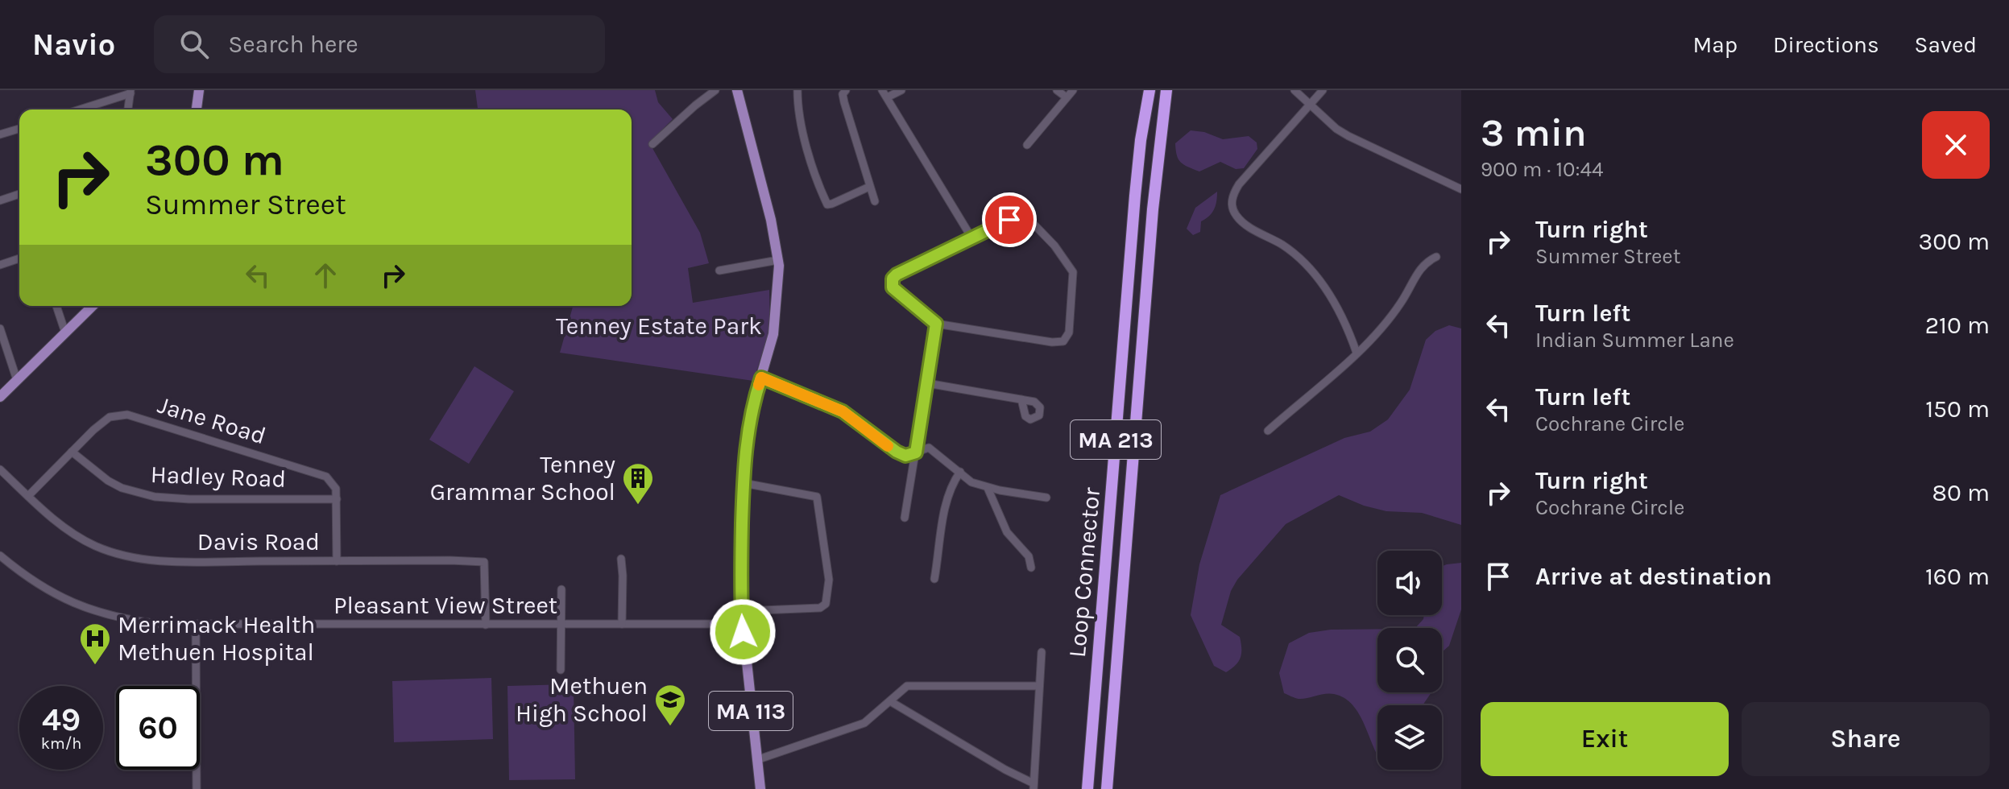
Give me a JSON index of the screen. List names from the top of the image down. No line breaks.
{"streets":{"highway":["MA 213","Loop Connector"],"main road":["MA 113"],"street":["Jane Road","Hadley Road","Davis Road","Pleasant View Street"]},"crossings":[["Jane Road","Hadley Road"],["Jane Road","Davis Road"],["Davis Road","Pleasant View Street"]],"parks":["Tenney Estate Park"],"places":{"building":["Tenney Grammar School"],"hospital":["Merrimack Health Methuen Hospital"],"school or university":["Methuen High School"]},"page":{"header":"Navio","search":"Search here","nav":["Map","Directions","Saved"],"heading":["3 min","900 m · 10:44"],"turn":["300 m","Summer Street"],"list":[{"name":"Turn right","note":"Summer Street","value":"300 m"},{"name":"Turn left","note":"Indian Summer Lane","value":"210 m"},{"name":"Turn left","note":"Cochrane Circle","value":"150 m"},{"name":"Turn right","note":"Cochrane Circle","value":"80 m"},{"name":"Arrive at destination","value":"160 m"}],"speed":"49 km/h","limit":"60","buttons":["Exit","Share"]}}
